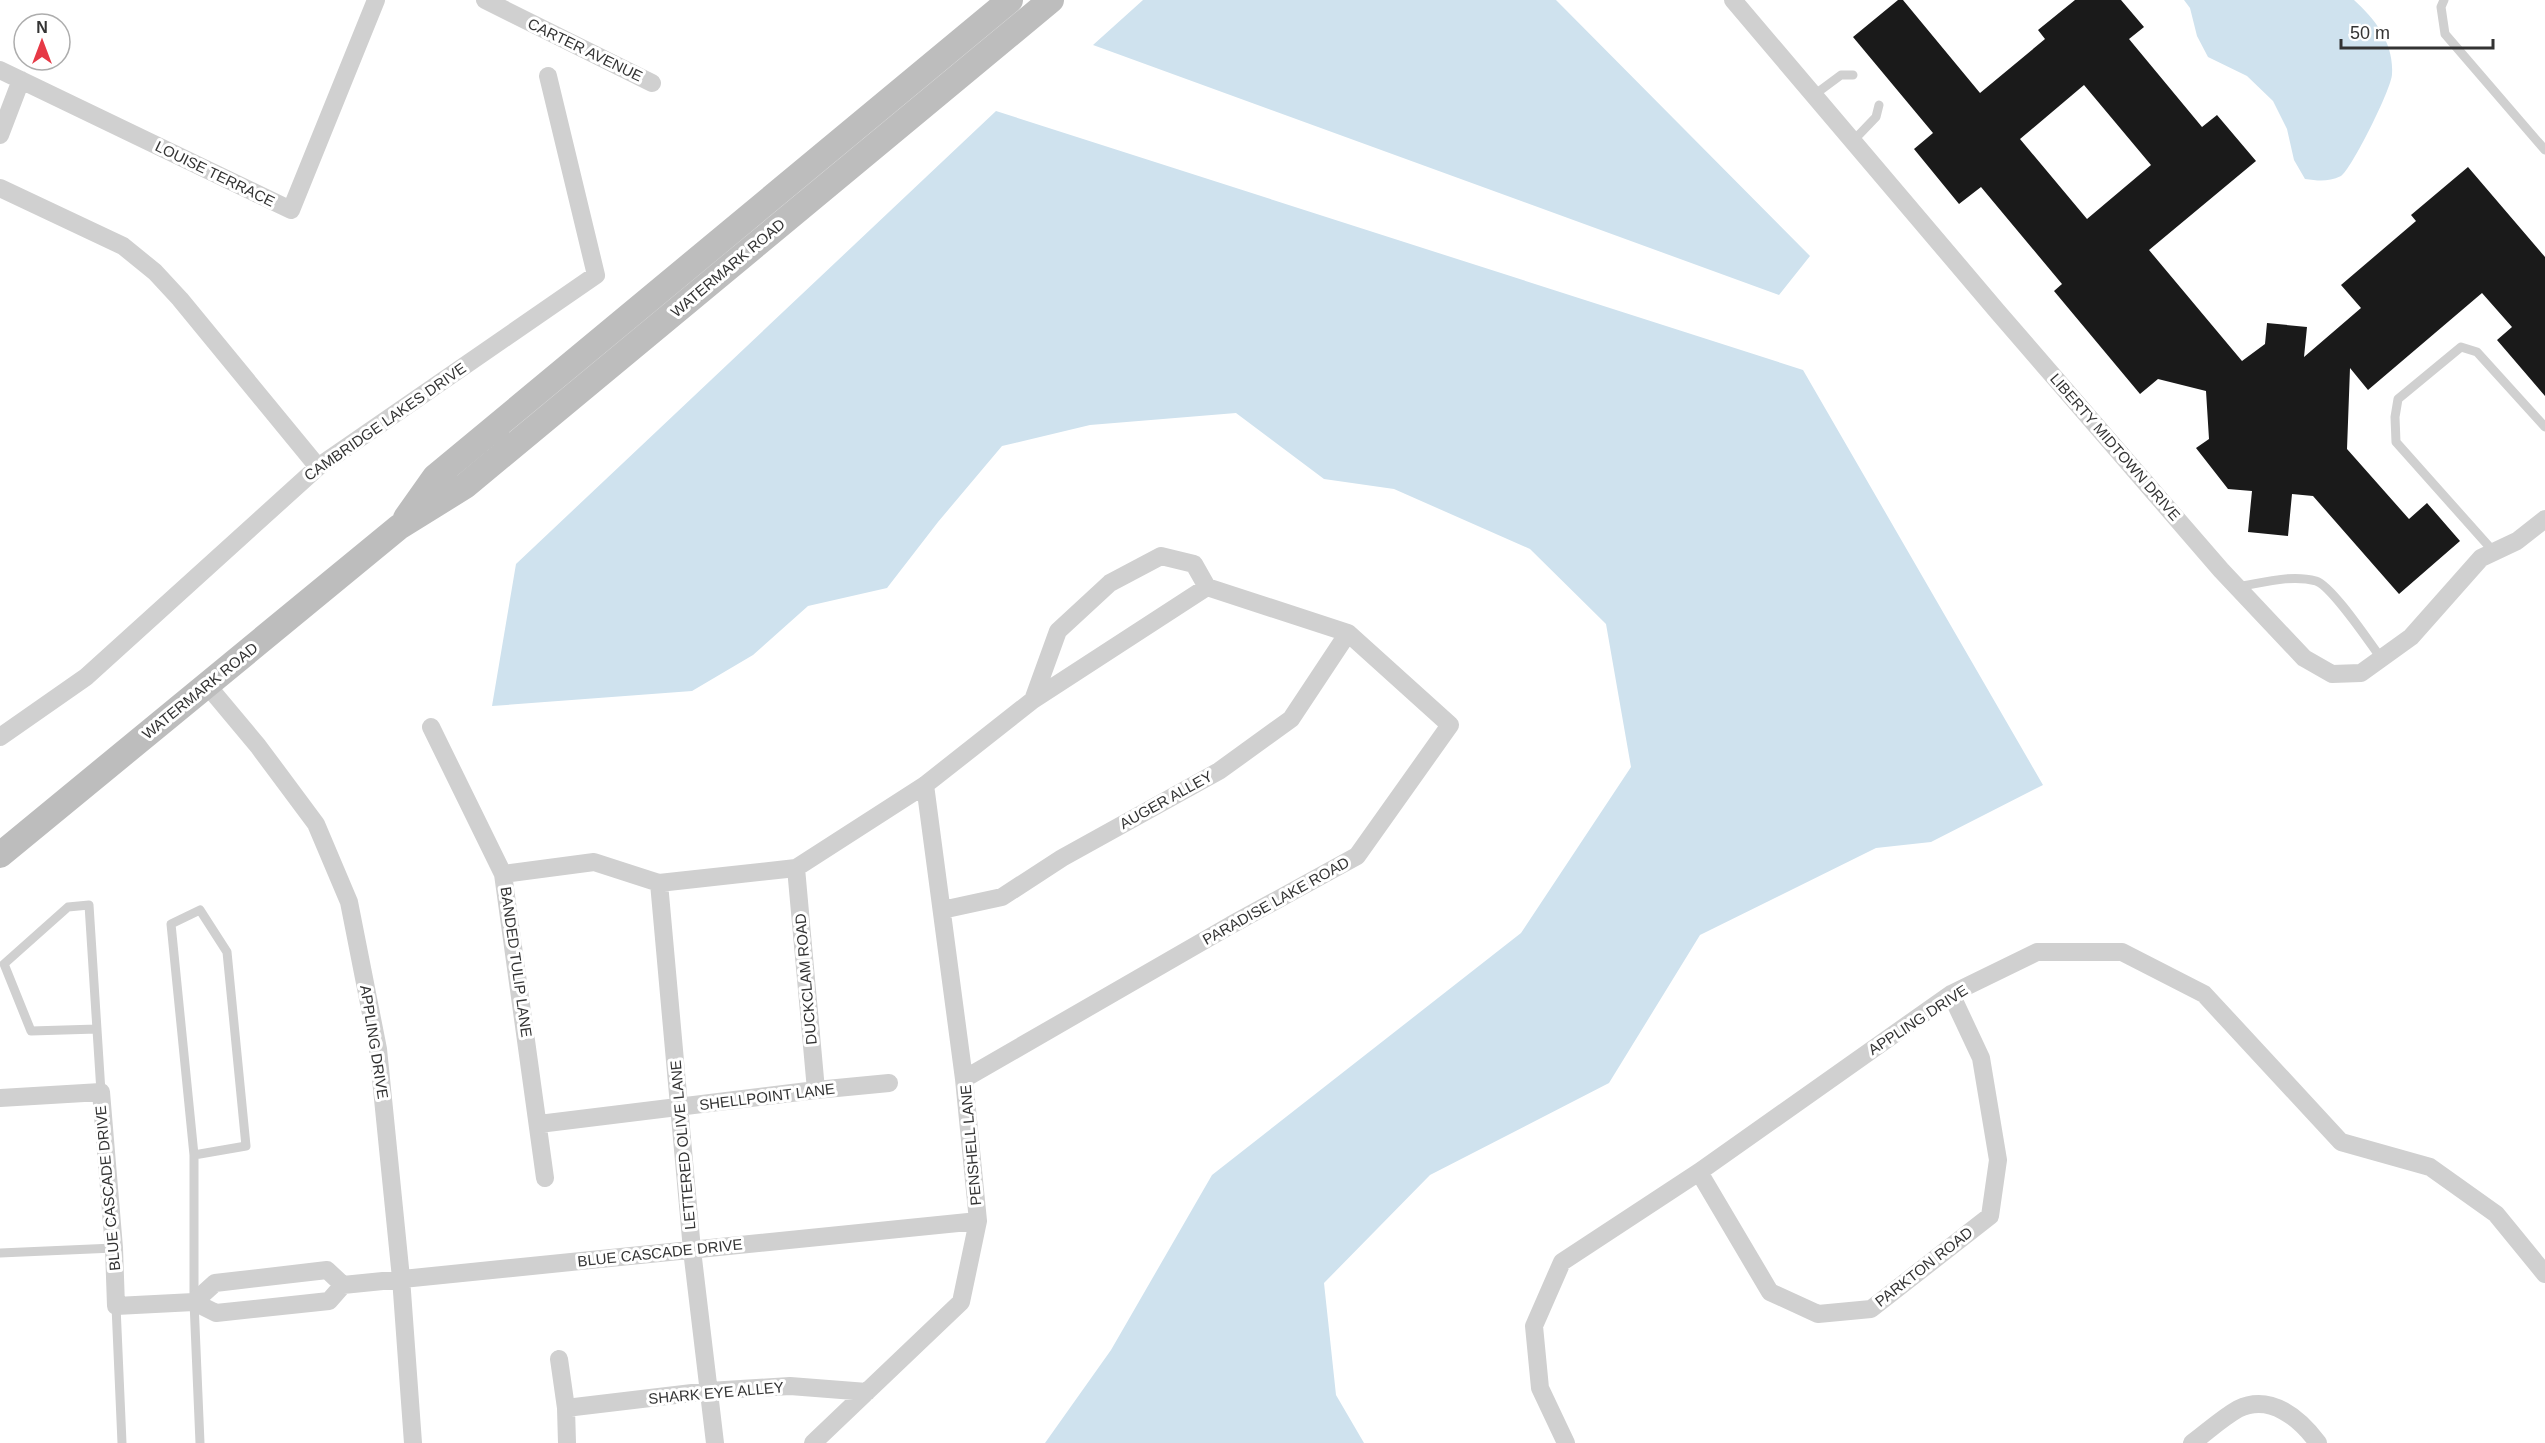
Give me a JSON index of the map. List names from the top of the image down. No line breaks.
{"streets":{"street":["CARTER AVENUE","LOUISE TERRACE","WATERMARK ROAD","CAMBRIDGE LAKES DRIVE","LIBERTY MIDTOWN DRIVE","AUGER ALLEY","PARADISE LAKE ROAD","BANDED TULIP LANE","DUCKCLAM ROAD","APPLING DRIVE","SHELLPOINT LANE","LETTERED OLIVE LANE","PENSHELL LANE","BLUE CASCADE DRIVE","PARKTON ROAD","SHARK EYE ALLEY"]},"crossings":[["WATERMARK ROAD","APPLING DRIVE"],["AUGER ALLEY","PARADISE LAKE ROAD"],["AUGER ALLEY","PENSHELL LANE"],["PARADISE LAKE ROAD","PENSHELL LANE"],["BANDED TULIP LANE","SHELLPOINT LANE"],["DUCKCLAM ROAD","SHELLPOINT LANE"],["APPLING DRIVE","BLUE CASCADE DRIVE"],["APPLING DRIVE","PARKTON ROAD"],["SHELLPOINT LANE","LETTERED OLIVE LANE"],["LETTERED OLIVE LANE","BLUE CASCADE DRIVE"],["LETTERED OLIVE LANE","SHARK EYE ALLEY"],["PENSHELL LANE","BLUE CASCADE DRIVE"],["PENSHELL LANE","SHARK EYE ALLEY"]],"scale_bar":"50 m","north":"top"}
